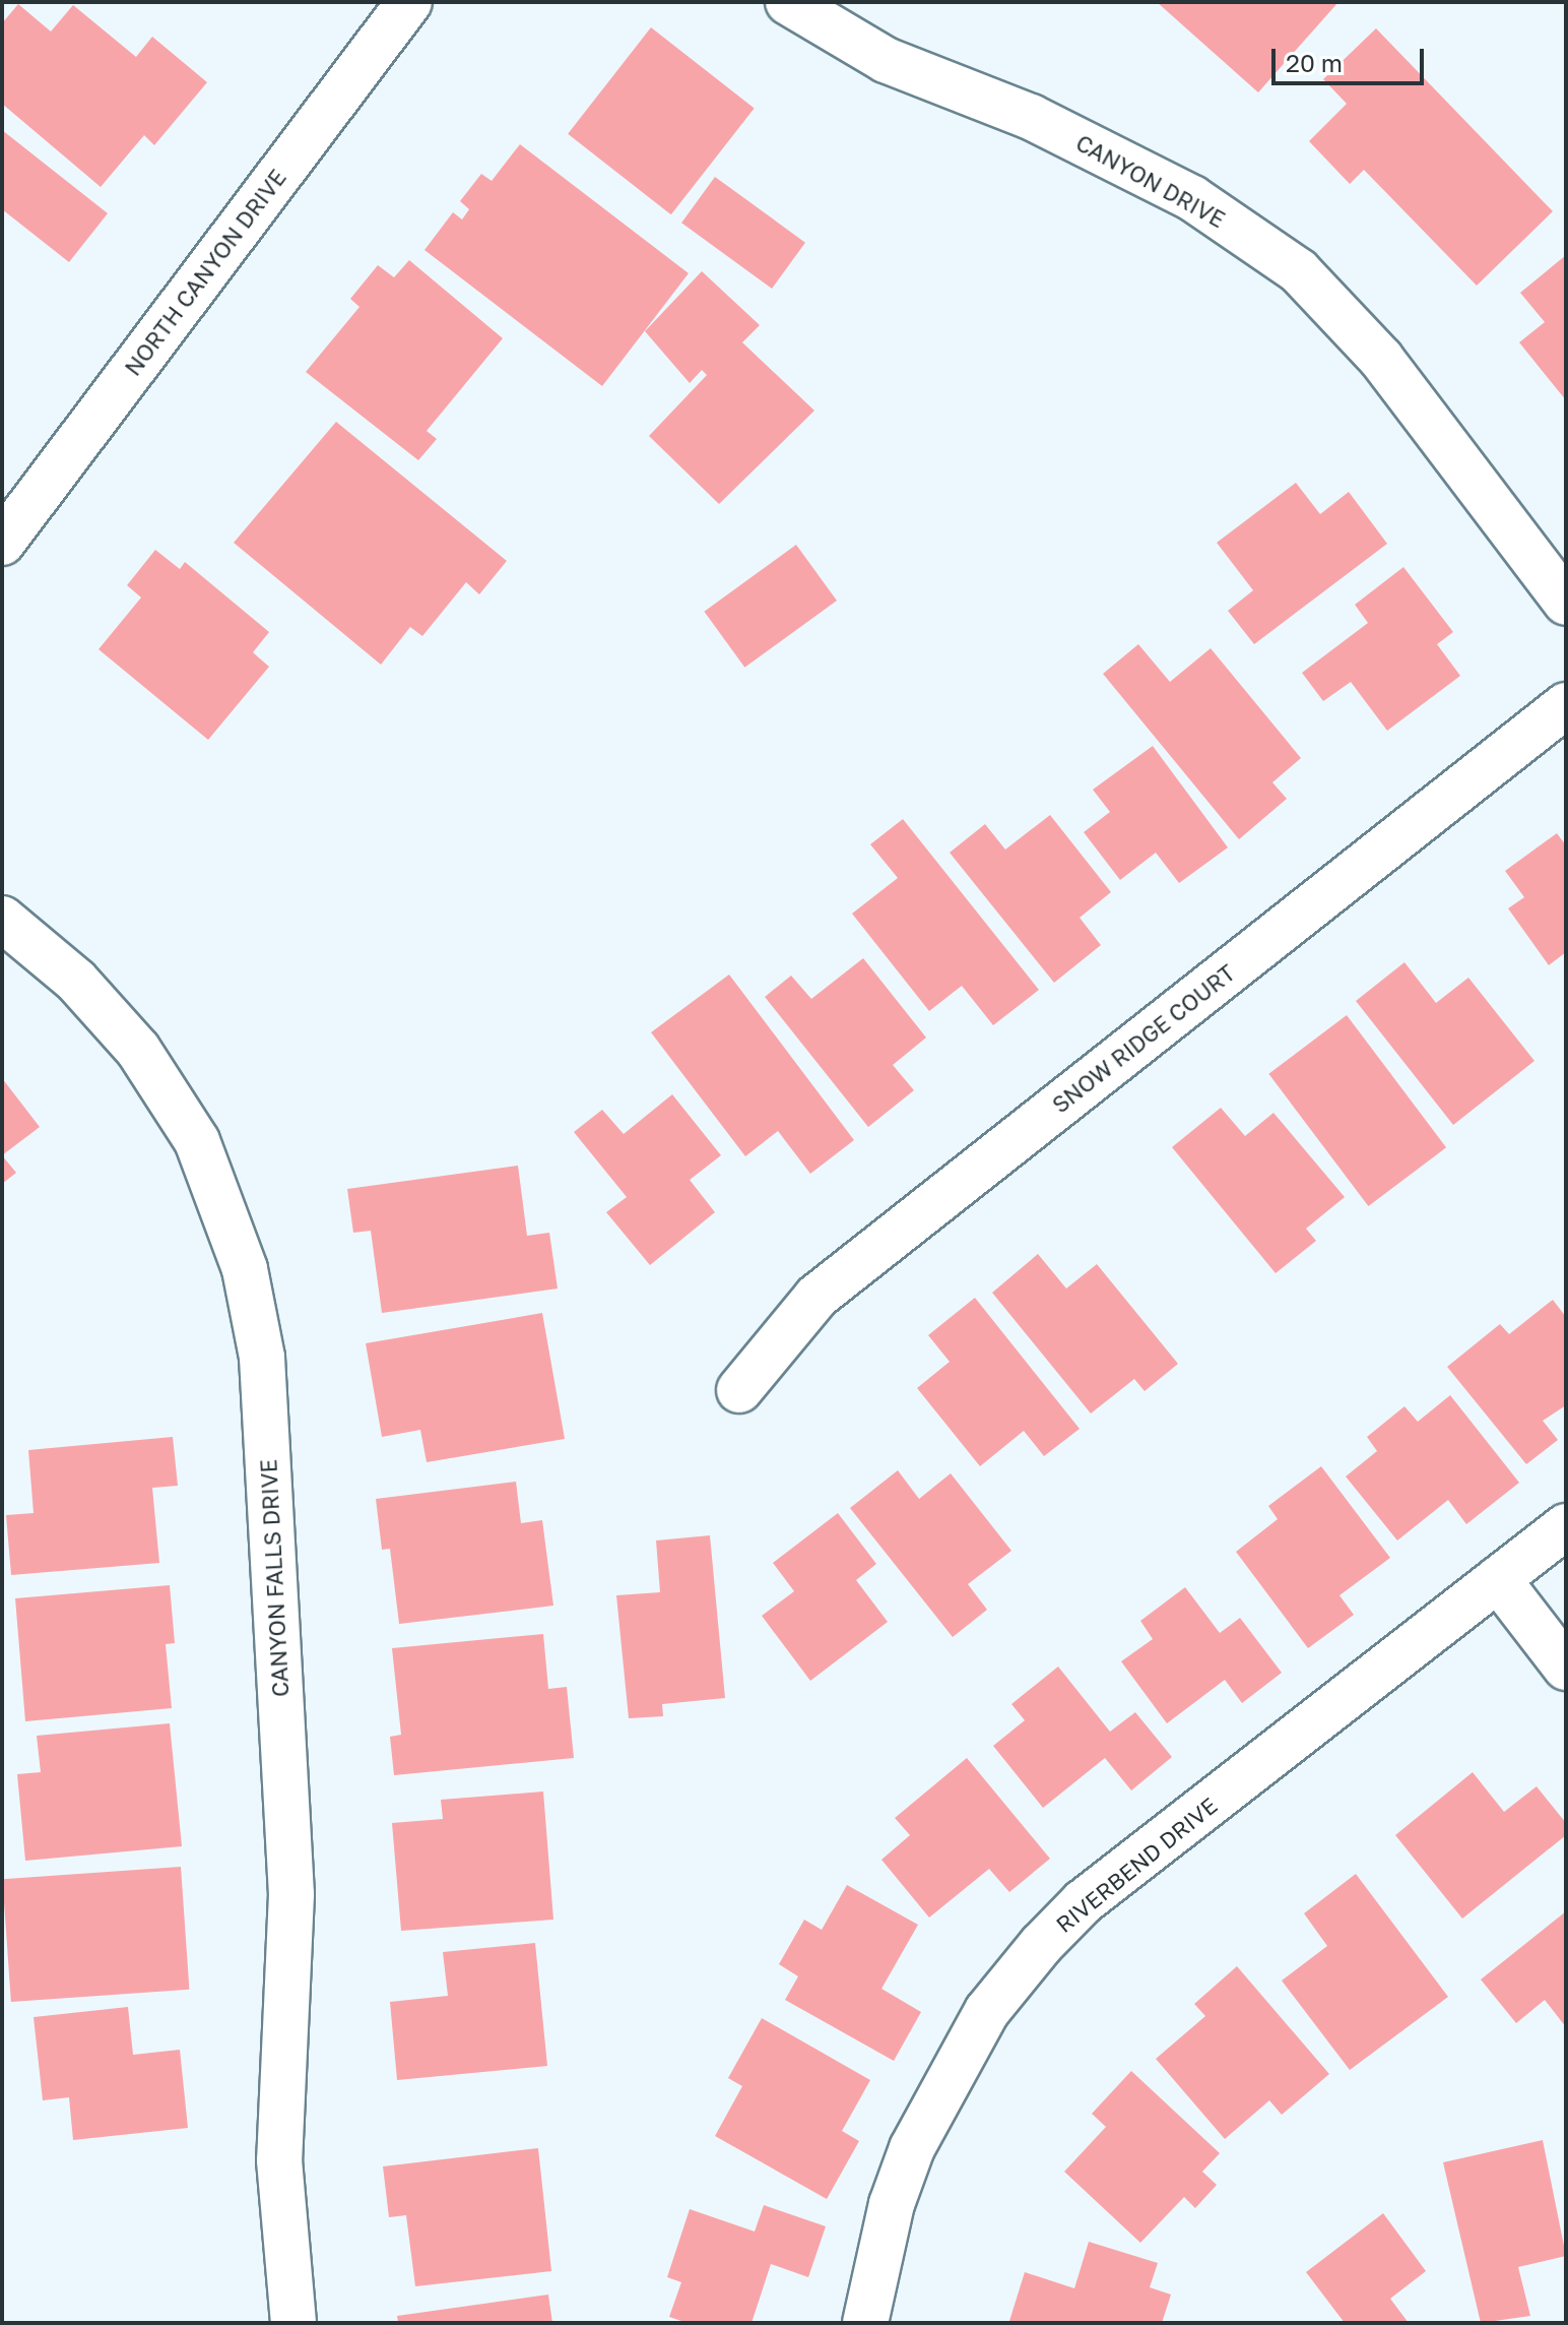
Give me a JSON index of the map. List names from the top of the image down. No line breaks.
{"streets":{"street":["CANYON DRIVE","NORTH CANYON DRIVE","SNOW RIDGE COURT","CANYON FALLS DRIVE","RIVERBEND DRIVE"]},"scale_bar":"20 m"}
